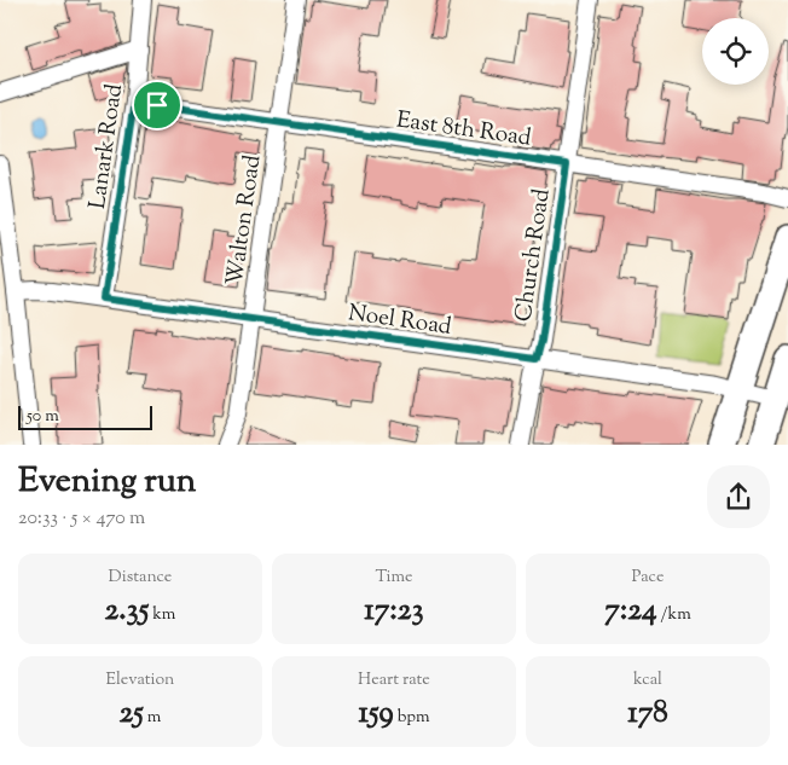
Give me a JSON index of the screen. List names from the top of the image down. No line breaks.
{"streets":{"street":["East 8th Road","Lanark Road","Walton Road","Church Road","Noel Road"]},"crossings":[["East 8th Road","Lanark Road"],["East 8th Road","Walton Road"],["East 8th Road","Church Road"],["Lanark Road","Noel Road"],["Walton Road","Noel Road"],["Church Road","Noel Road"]],"scale_bar":"50 m","page":{"scale":"50 m","heading":["Evening run","20:33 · 5 × 470 m"],"stats":[["Distance","2.35 km"],["Time","17:23"],["Pace","7:24 /km"],["Elevation","25 m"],["Heart rate","159 bpm"],["kcal","178"]]}}
